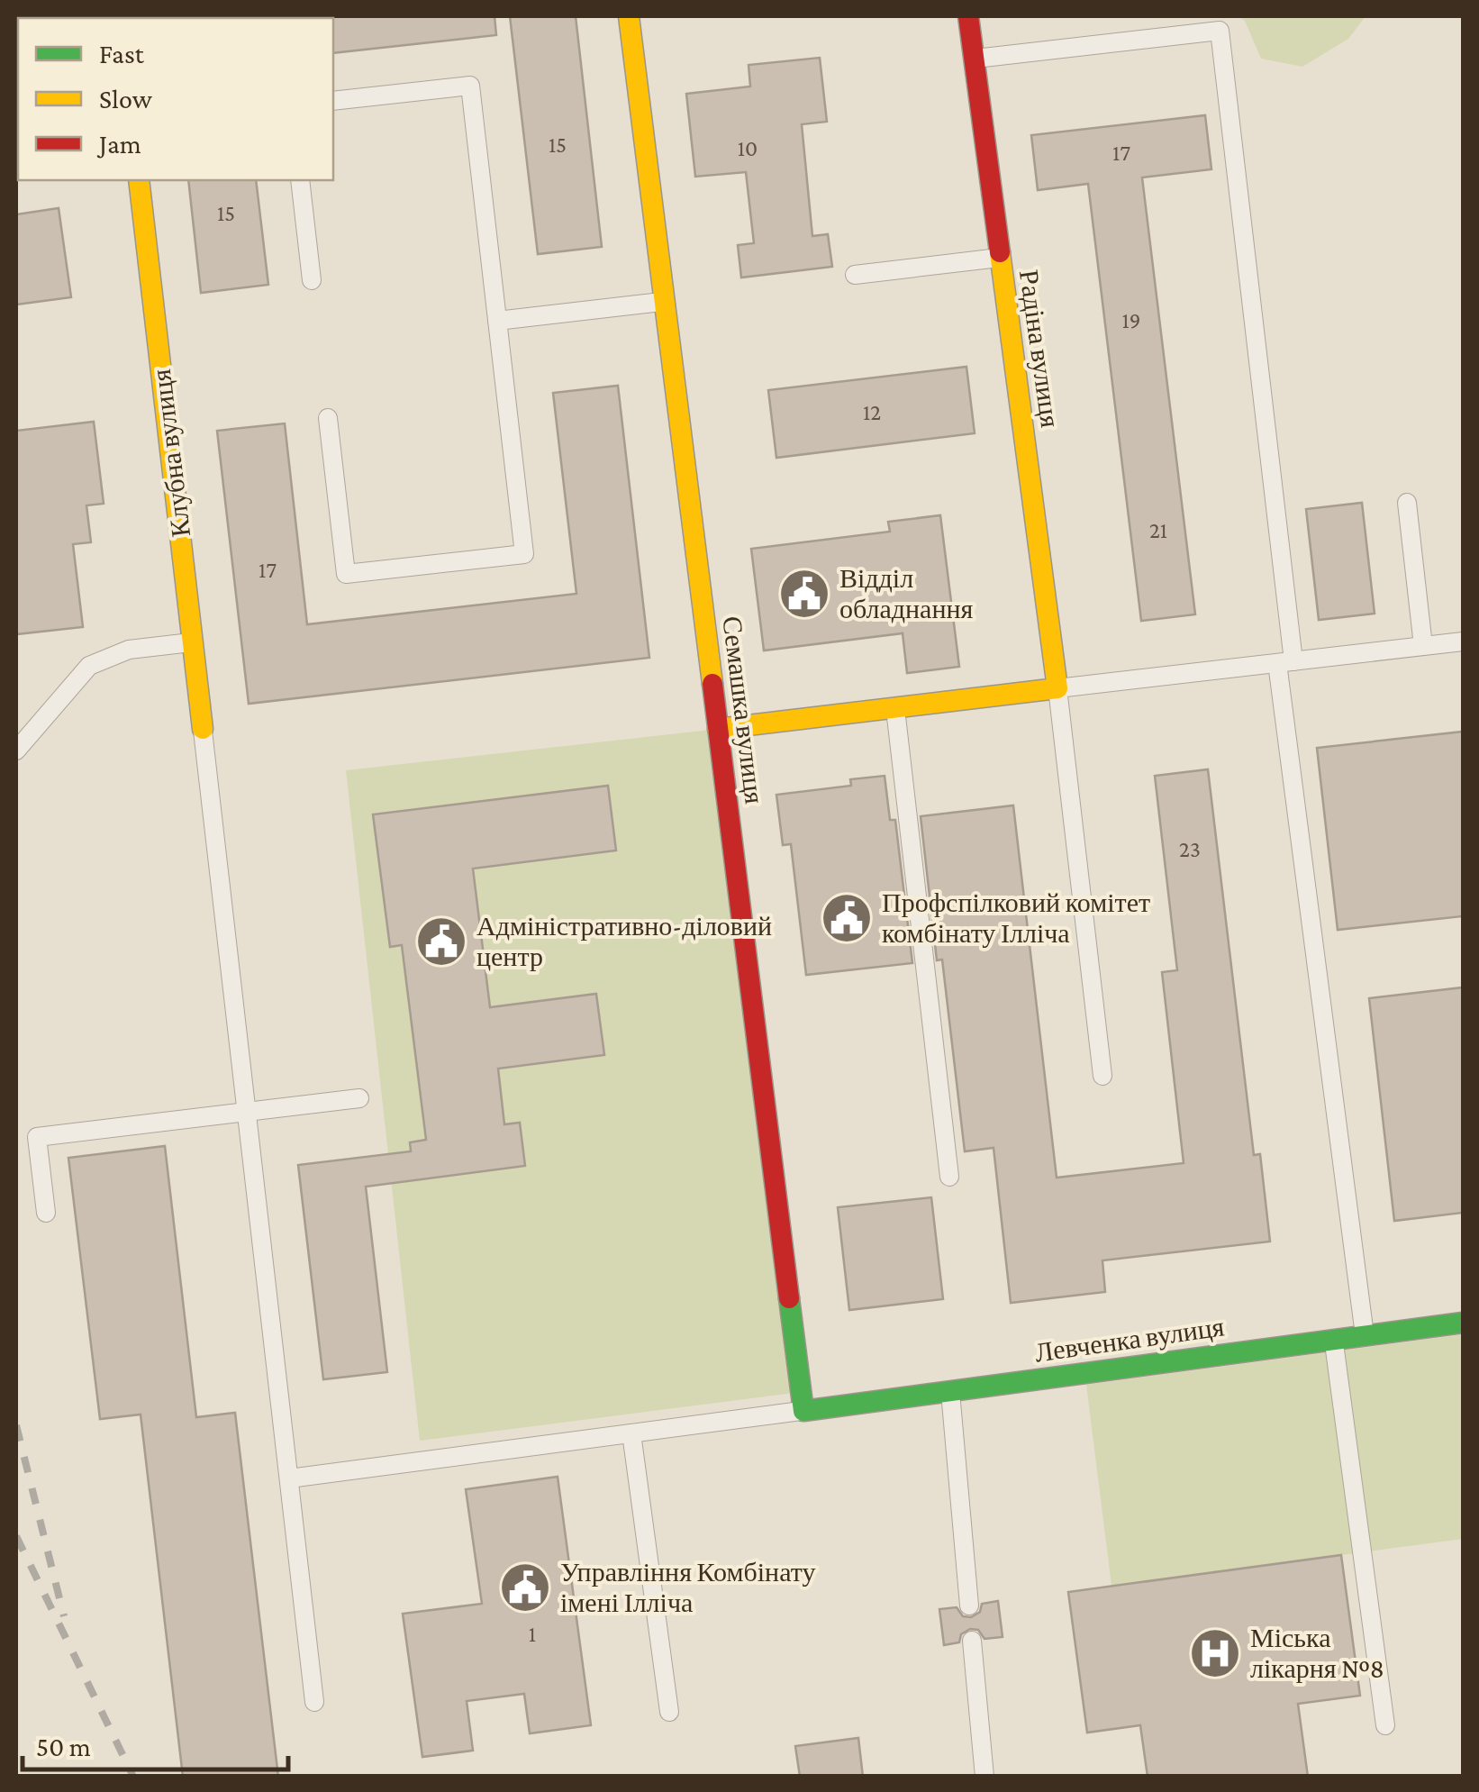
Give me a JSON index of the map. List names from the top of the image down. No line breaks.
{"streets":{"street":["Радіна вулиця","Клубна вулиця","Семашка вулиця","Левченка вулиця"]},"crossings":[["Семашка вулиця","Левченка вулиця"]],"places":{"public building":["Відділ обладнання","Профспілковий комітет комбінату Ілліча","Адміністративно-діловий центр","Управління Комбінату імені Ілліча"],"hospital":["Міська лікарня №8"]},"house_numbers":["15","10","17","15","19","12","21","17","23","1"],"legend":["Fast","Slow","Jam"],"scale_bar":"50 m"}
